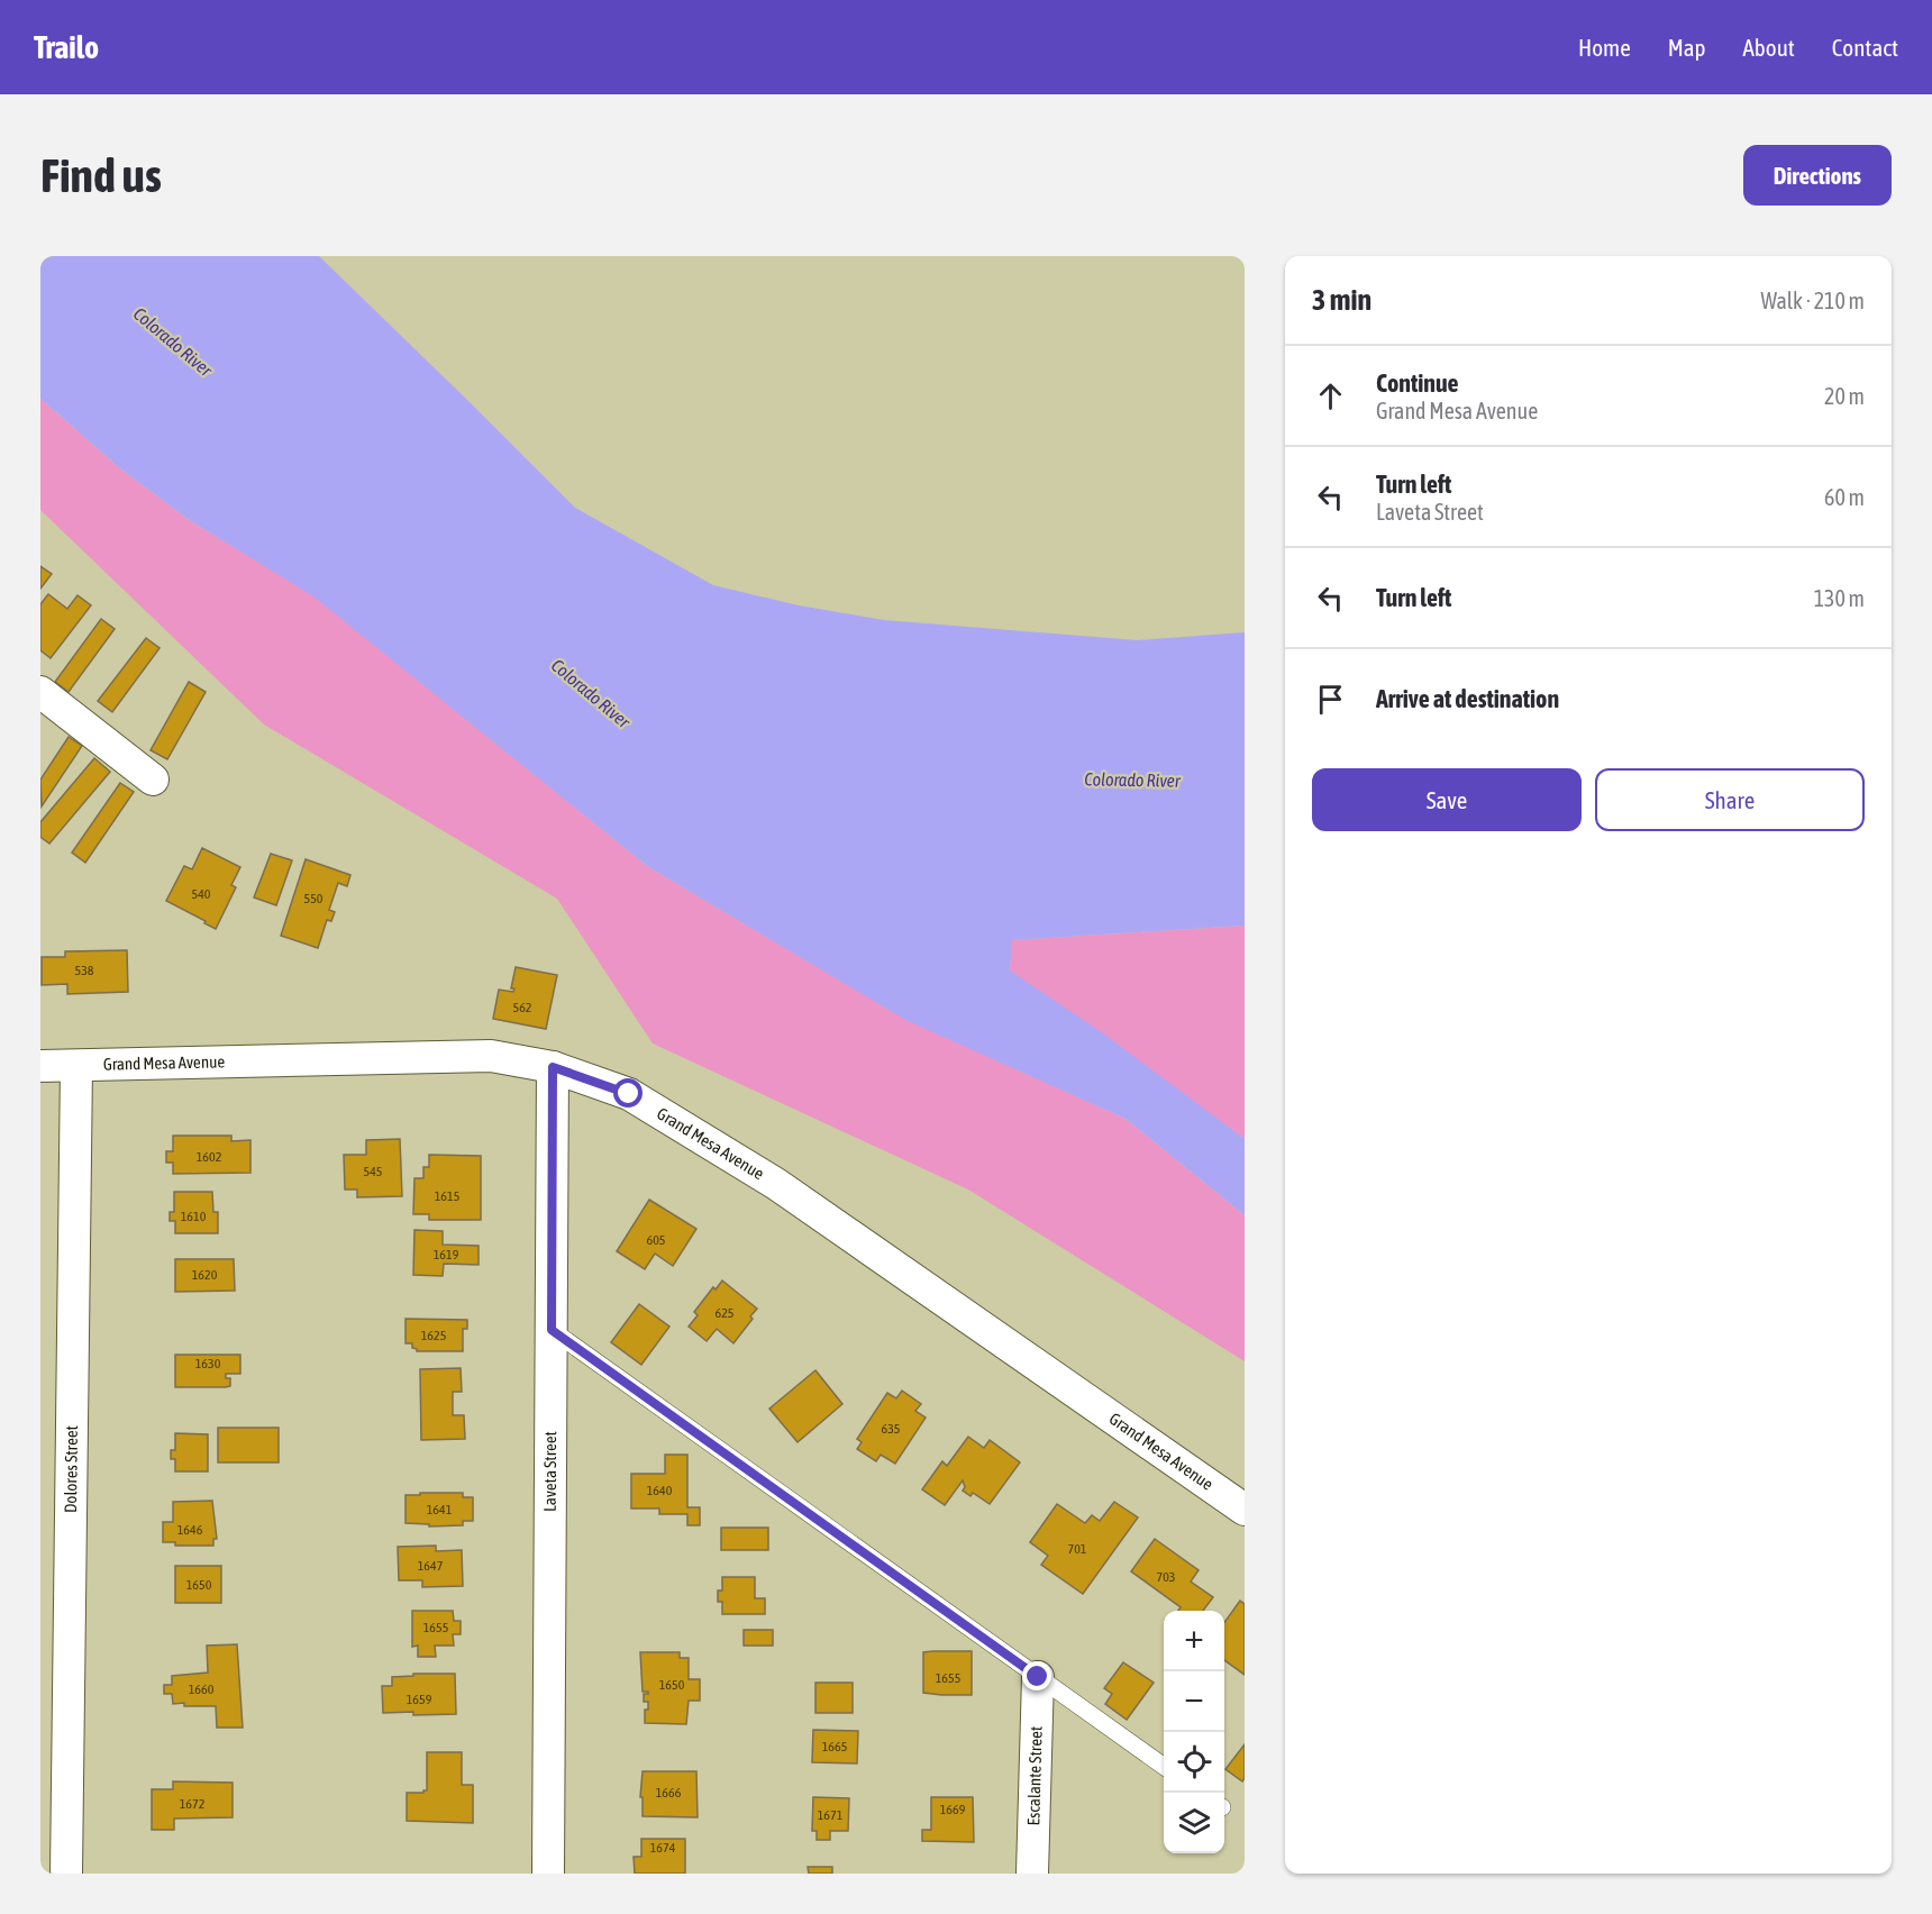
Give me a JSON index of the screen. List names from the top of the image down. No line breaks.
{"streets":{"street":["Grand Mesa Avenue","Dolores Street","Laveta Street","Escalante Street"]},"crossings":[["Grand Mesa Avenue","Dolores Street"],["Grand Mesa Avenue","Laveta Street"]],"water":["Colorado River"],"house_numbers":["540","550","538","562","1602","545","1615","1610","605","1619","1620","625","1625","1630","635","1640","1641","1646","701","1647","703","1650","1655","1655","1650","1660","1659","1665","1666","1672","1669","1671","1674"],"page":{"header":"Trailo","nav":["Home","Map","About","Contact"],"buttons":["Directions",["Save","Share"]],"title":"Find us","heading":["3 min","Walk · 210 m"],"list":[["Continue","Grand Mesa Avenue","20 m"],["Turn left","Laveta Street","60 m"],["Turn left","130 m"],"Arrive at destination"],"map_buttons":["+","−"]}}
